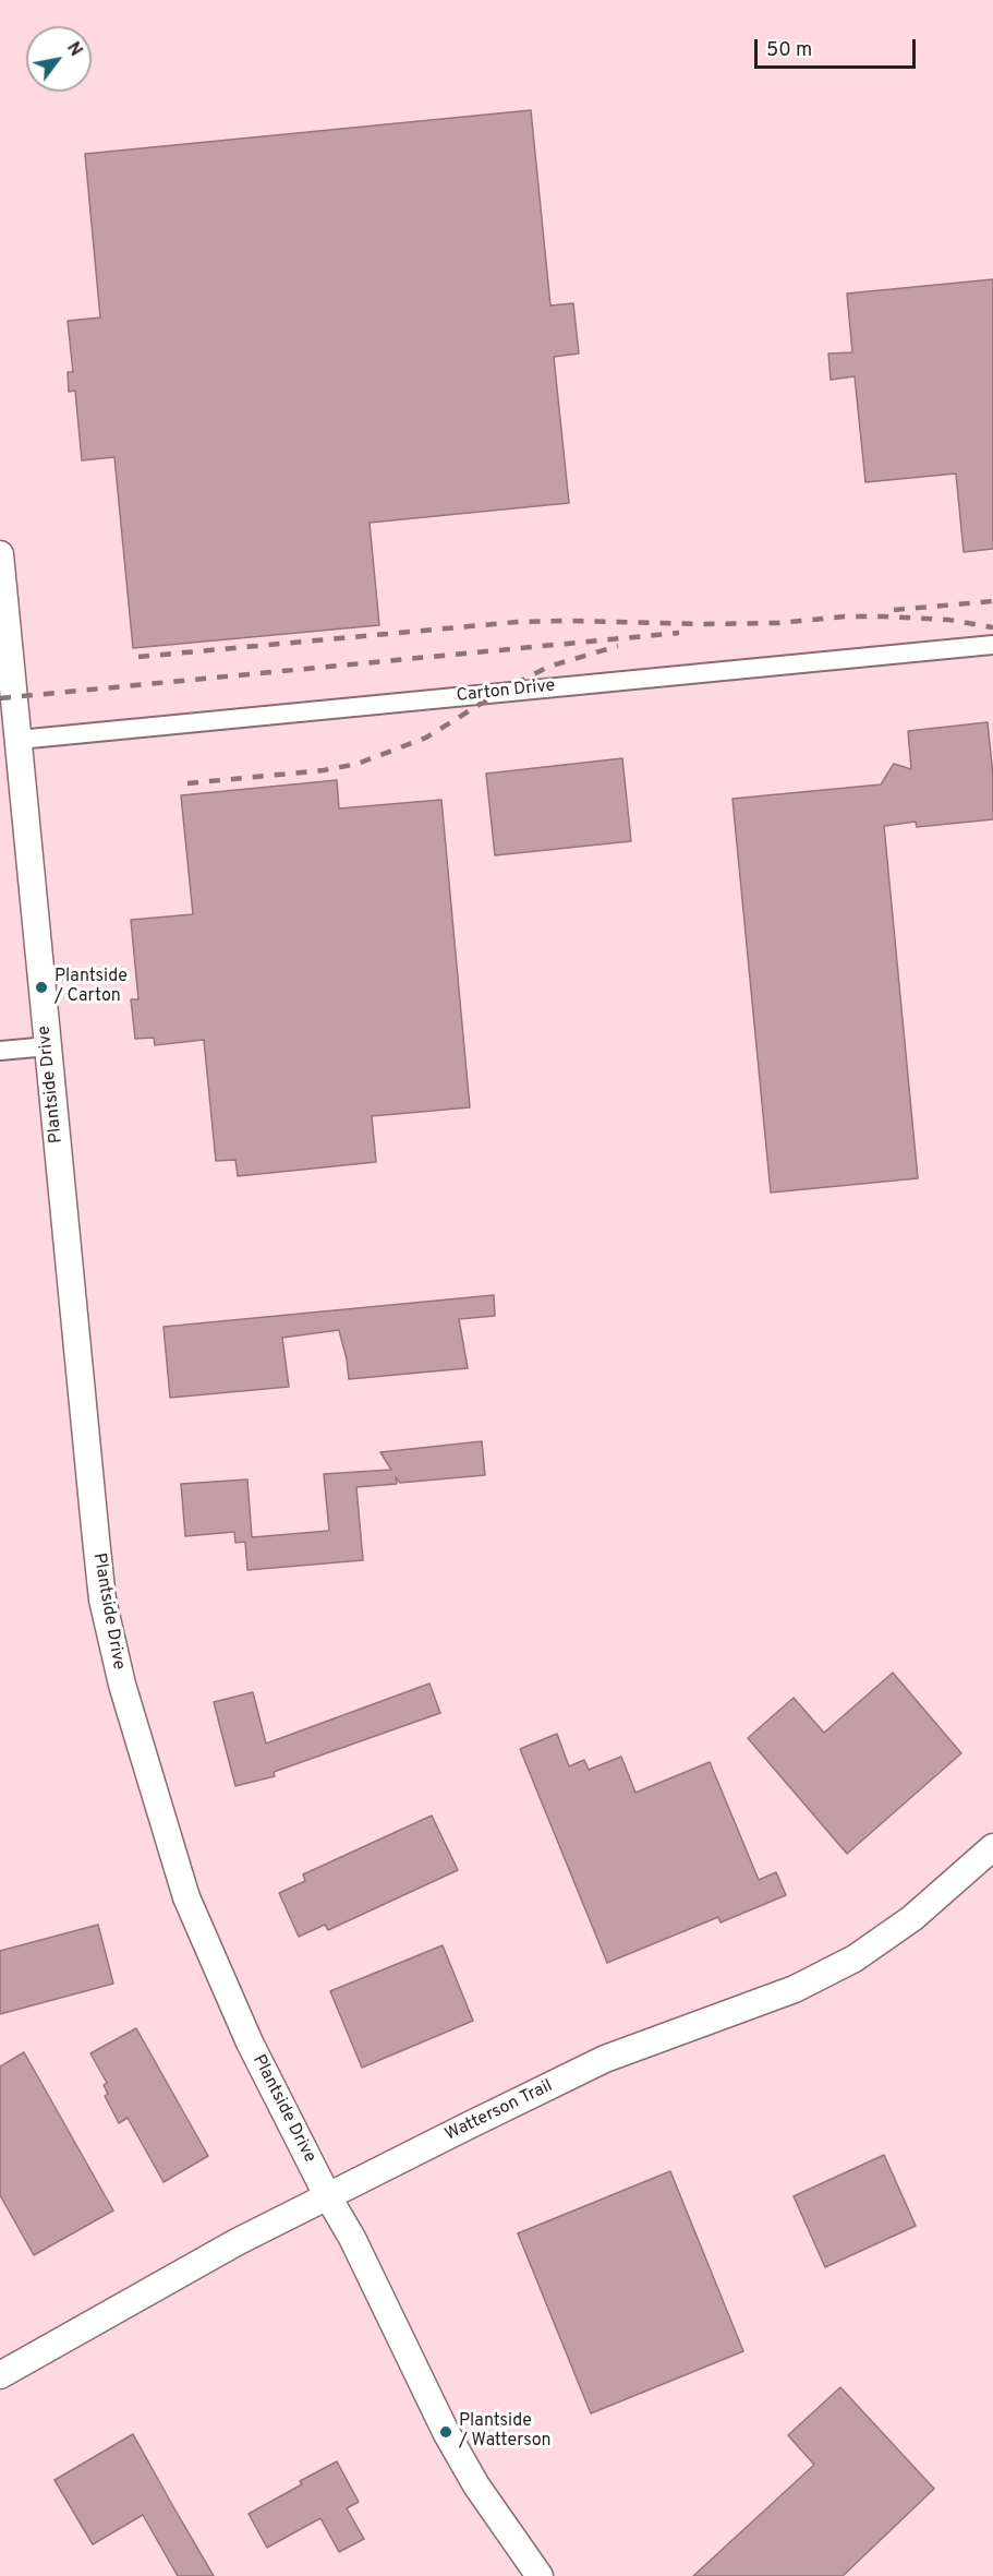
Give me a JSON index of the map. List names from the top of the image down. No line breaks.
{"streets":{"street":["Carton Drive","Plantside Drive","Watterson Trail"]},"crossings":[["Carton Drive","Plantside Drive"],["Plantside Drive","Watterson Trail"]],"places":["Plantside / Carton","Plantside / Watterson"],"scale_bar":"50 m","north":"top right"}
